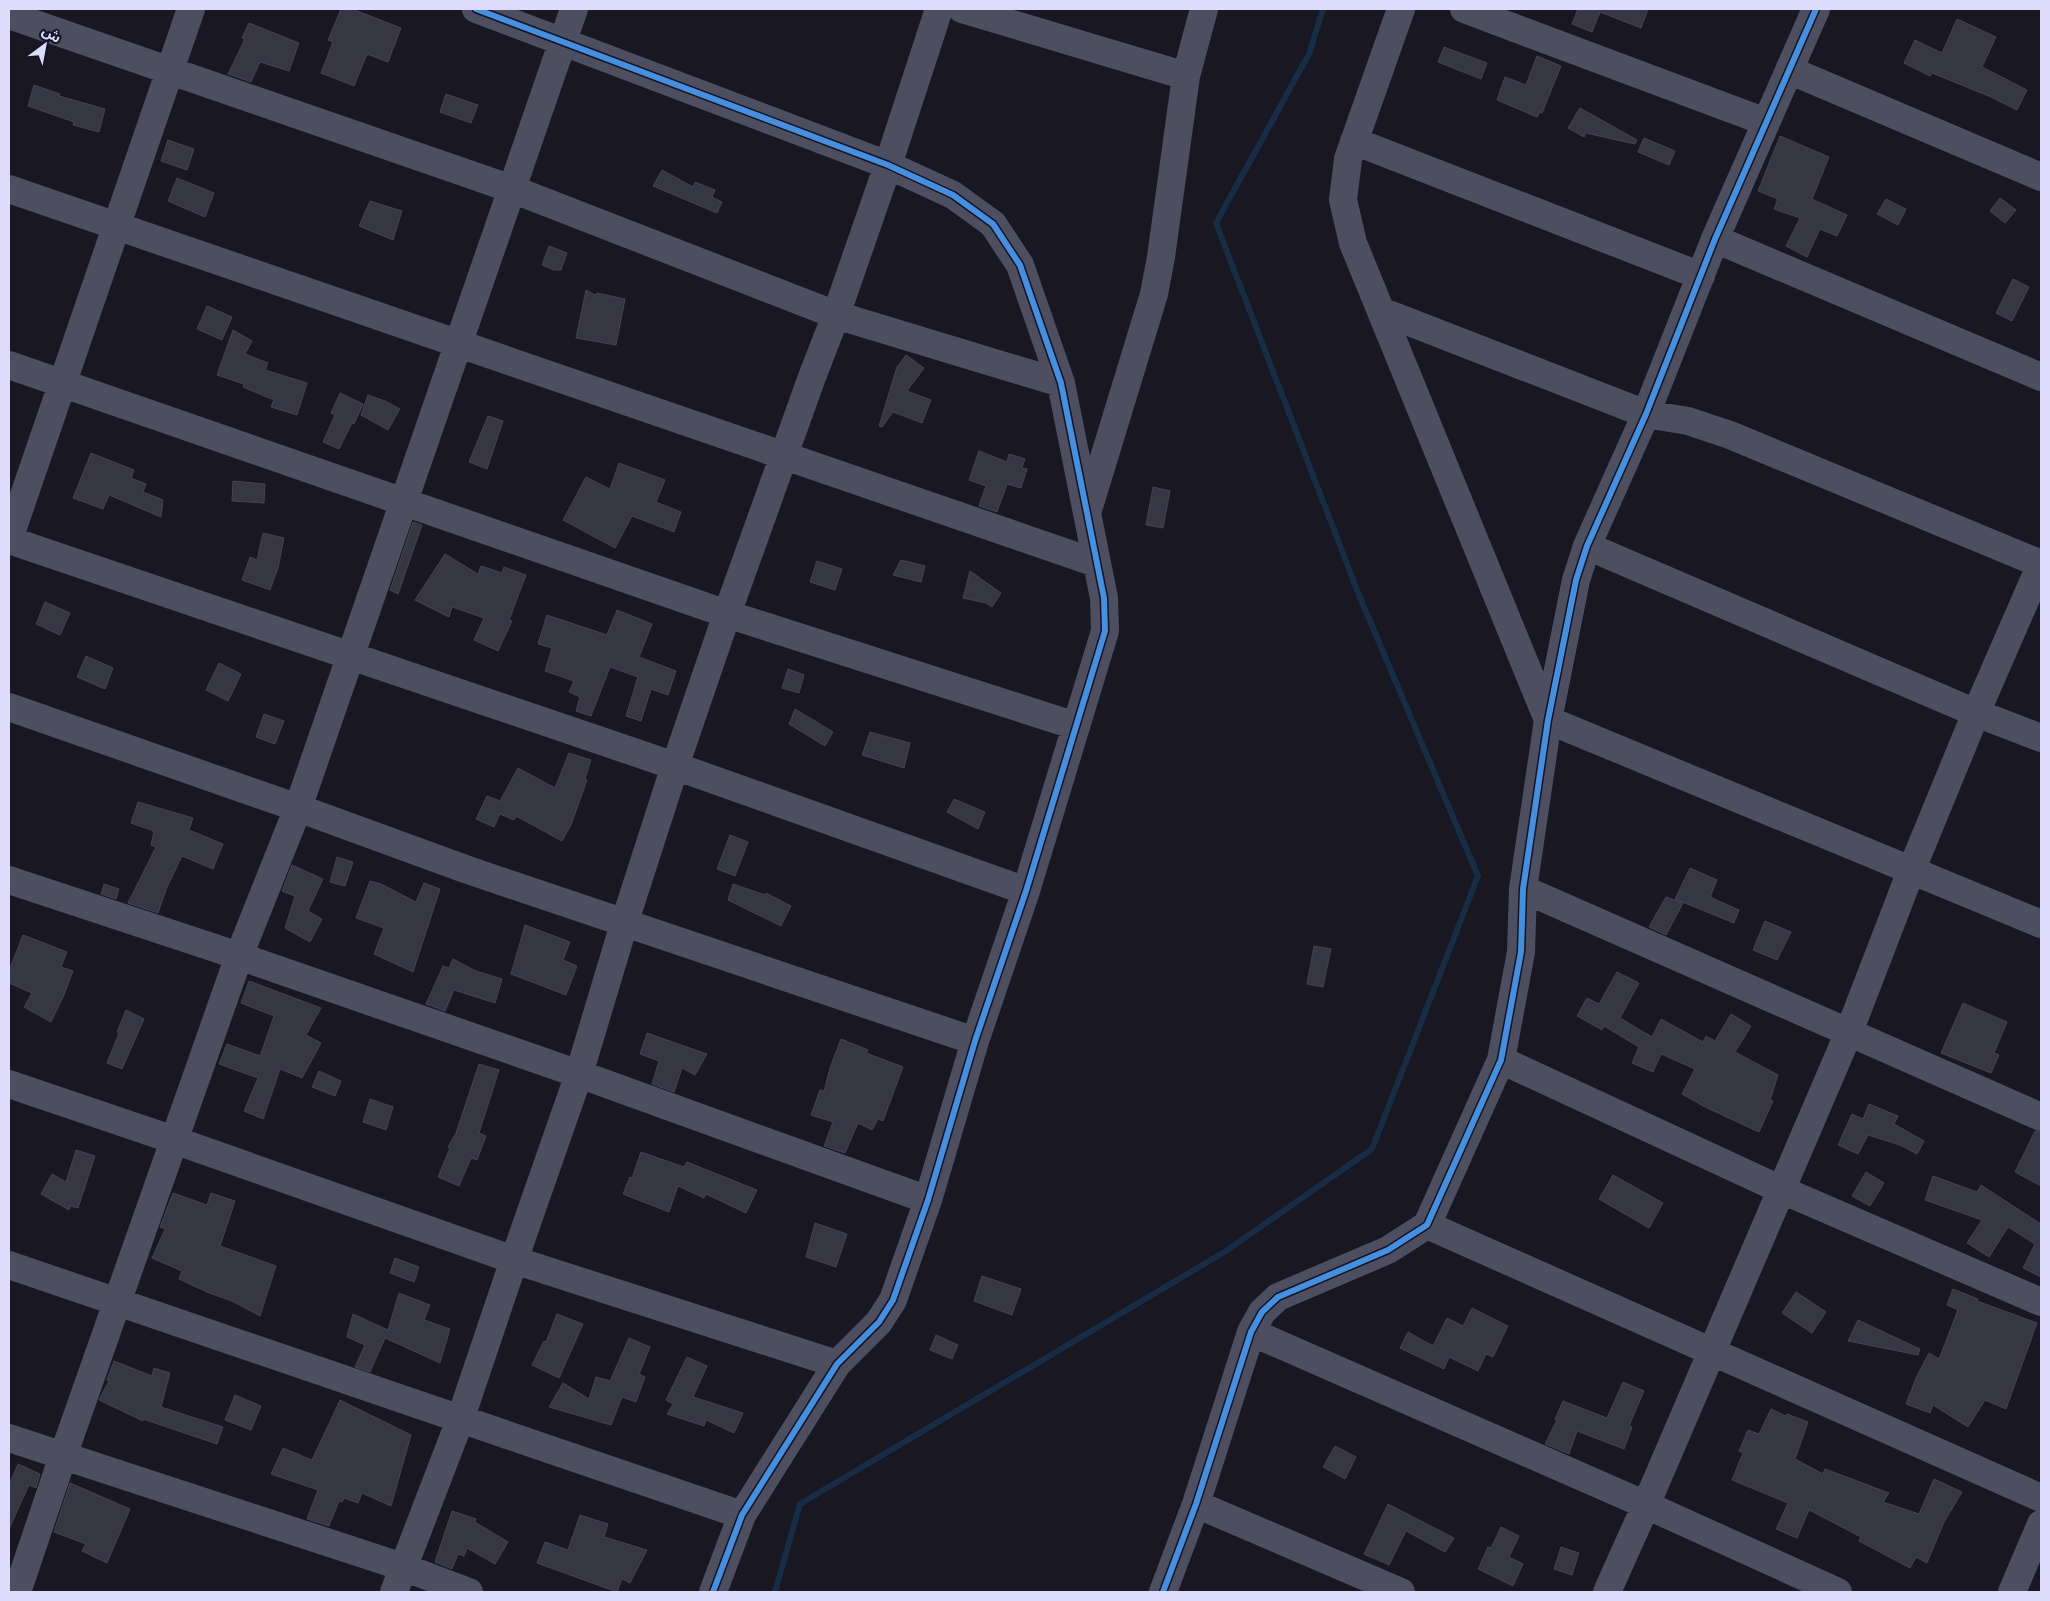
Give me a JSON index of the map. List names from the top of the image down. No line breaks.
{"north":"top right"}
